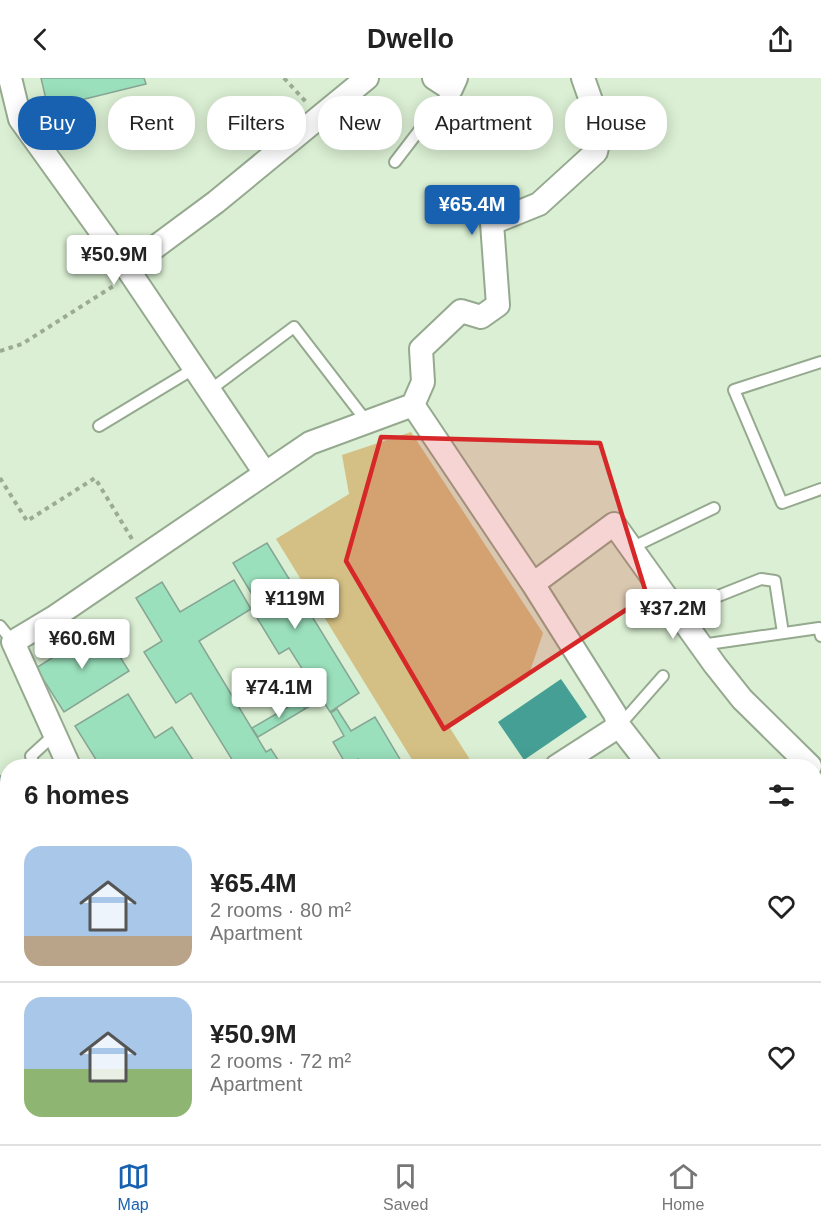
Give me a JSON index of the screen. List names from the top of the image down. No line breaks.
{"page":{"header":"Dwello","chip":["Buy","Rent","Filters","New","Apartment","House"],"price":["¥65.4M","¥50.9M","¥119M","¥37.2M","¥60.6M","¥74.1M"],"heading":"6 homes","list":[{"name":"¥65.4M","note":"2 rooms · 80 m² · Apartment"},{"name":"¥50.9M","note":"2 rooms · 72 m² · Apartment"}],"tabs":["Map","Saved","Home"]}}
